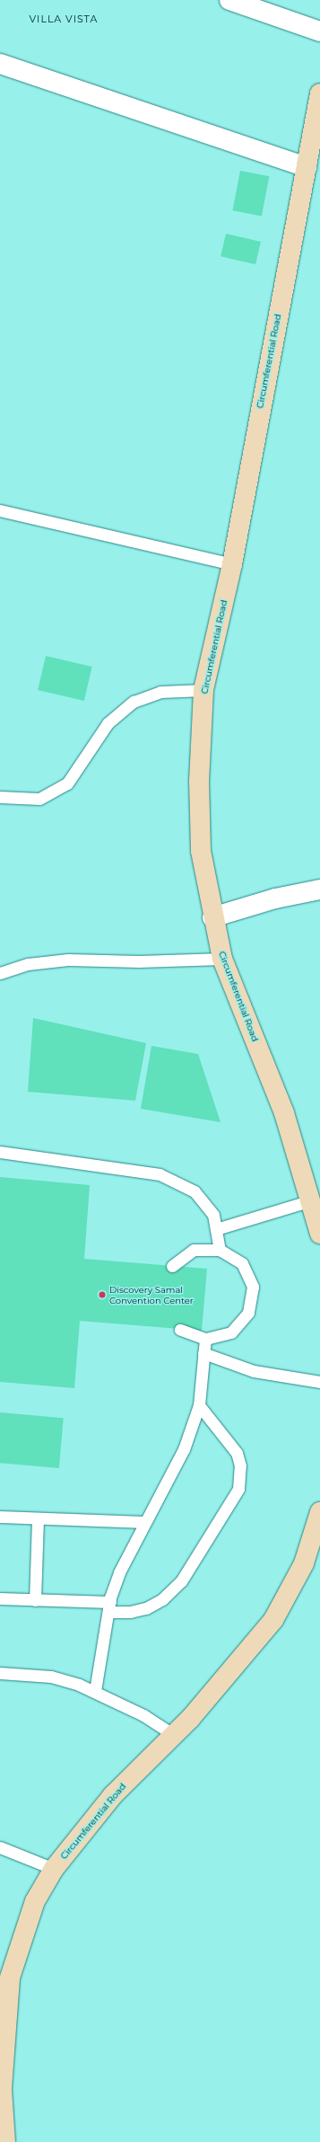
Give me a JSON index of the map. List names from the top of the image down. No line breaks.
{"streets":{"main road":["Circumferential Road"]},"districts":["VILLA VISTA"],"places":["Discovery Samal Convention Center"]}
